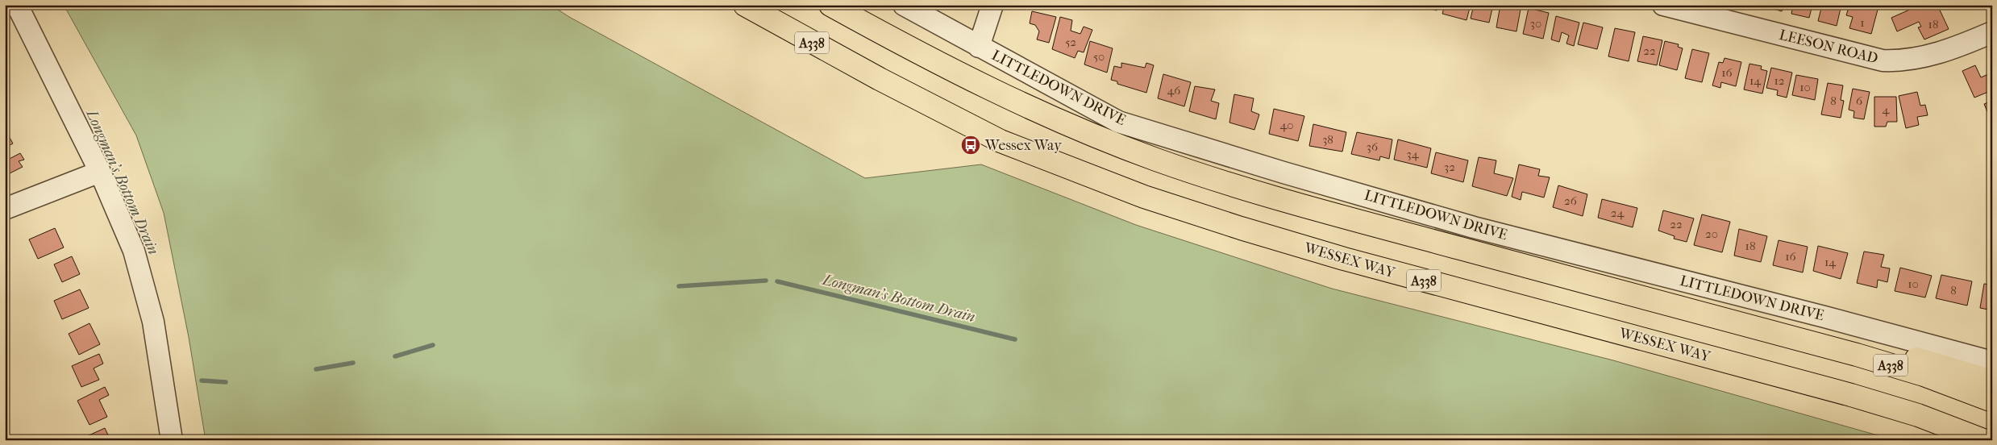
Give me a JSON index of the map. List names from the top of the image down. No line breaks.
{"streets":{"highway":["A338","WESSEX WAY"],"street":["LEESON ROAD","LITTLEDOWN DRIVE"]},"water":["Longman's Bottom Drain"],"places":{"bus stop":["Wessex Way"]},"house_numbers":["1","30","18","52","22","50","16","14","12","10","46","8","6","4","40","38","36","34","32","26","24","22","20","18","16","14","10","8"]}
